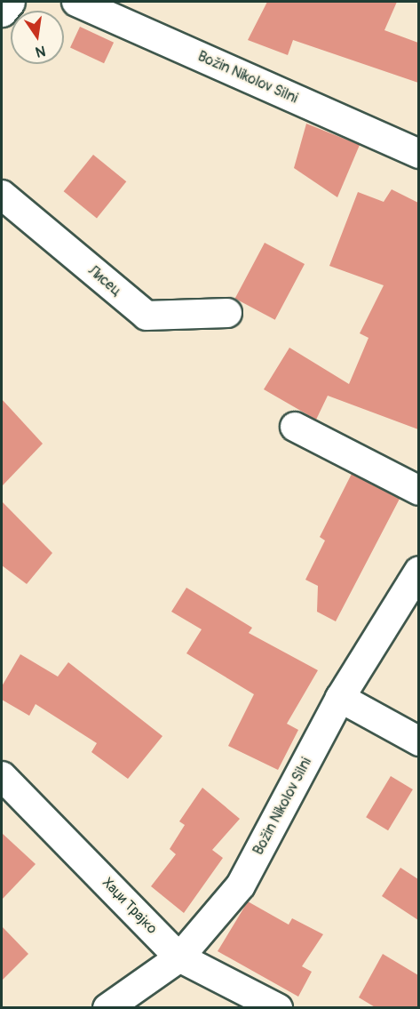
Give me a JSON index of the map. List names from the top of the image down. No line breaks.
{"streets":{"street":["Božin Nikolov Silni","Лисец","Хаџи Трајко"]},"crossings":[["Božin Nikolov Silni","Хаџи Трајко"]],"north":"bottom"}
